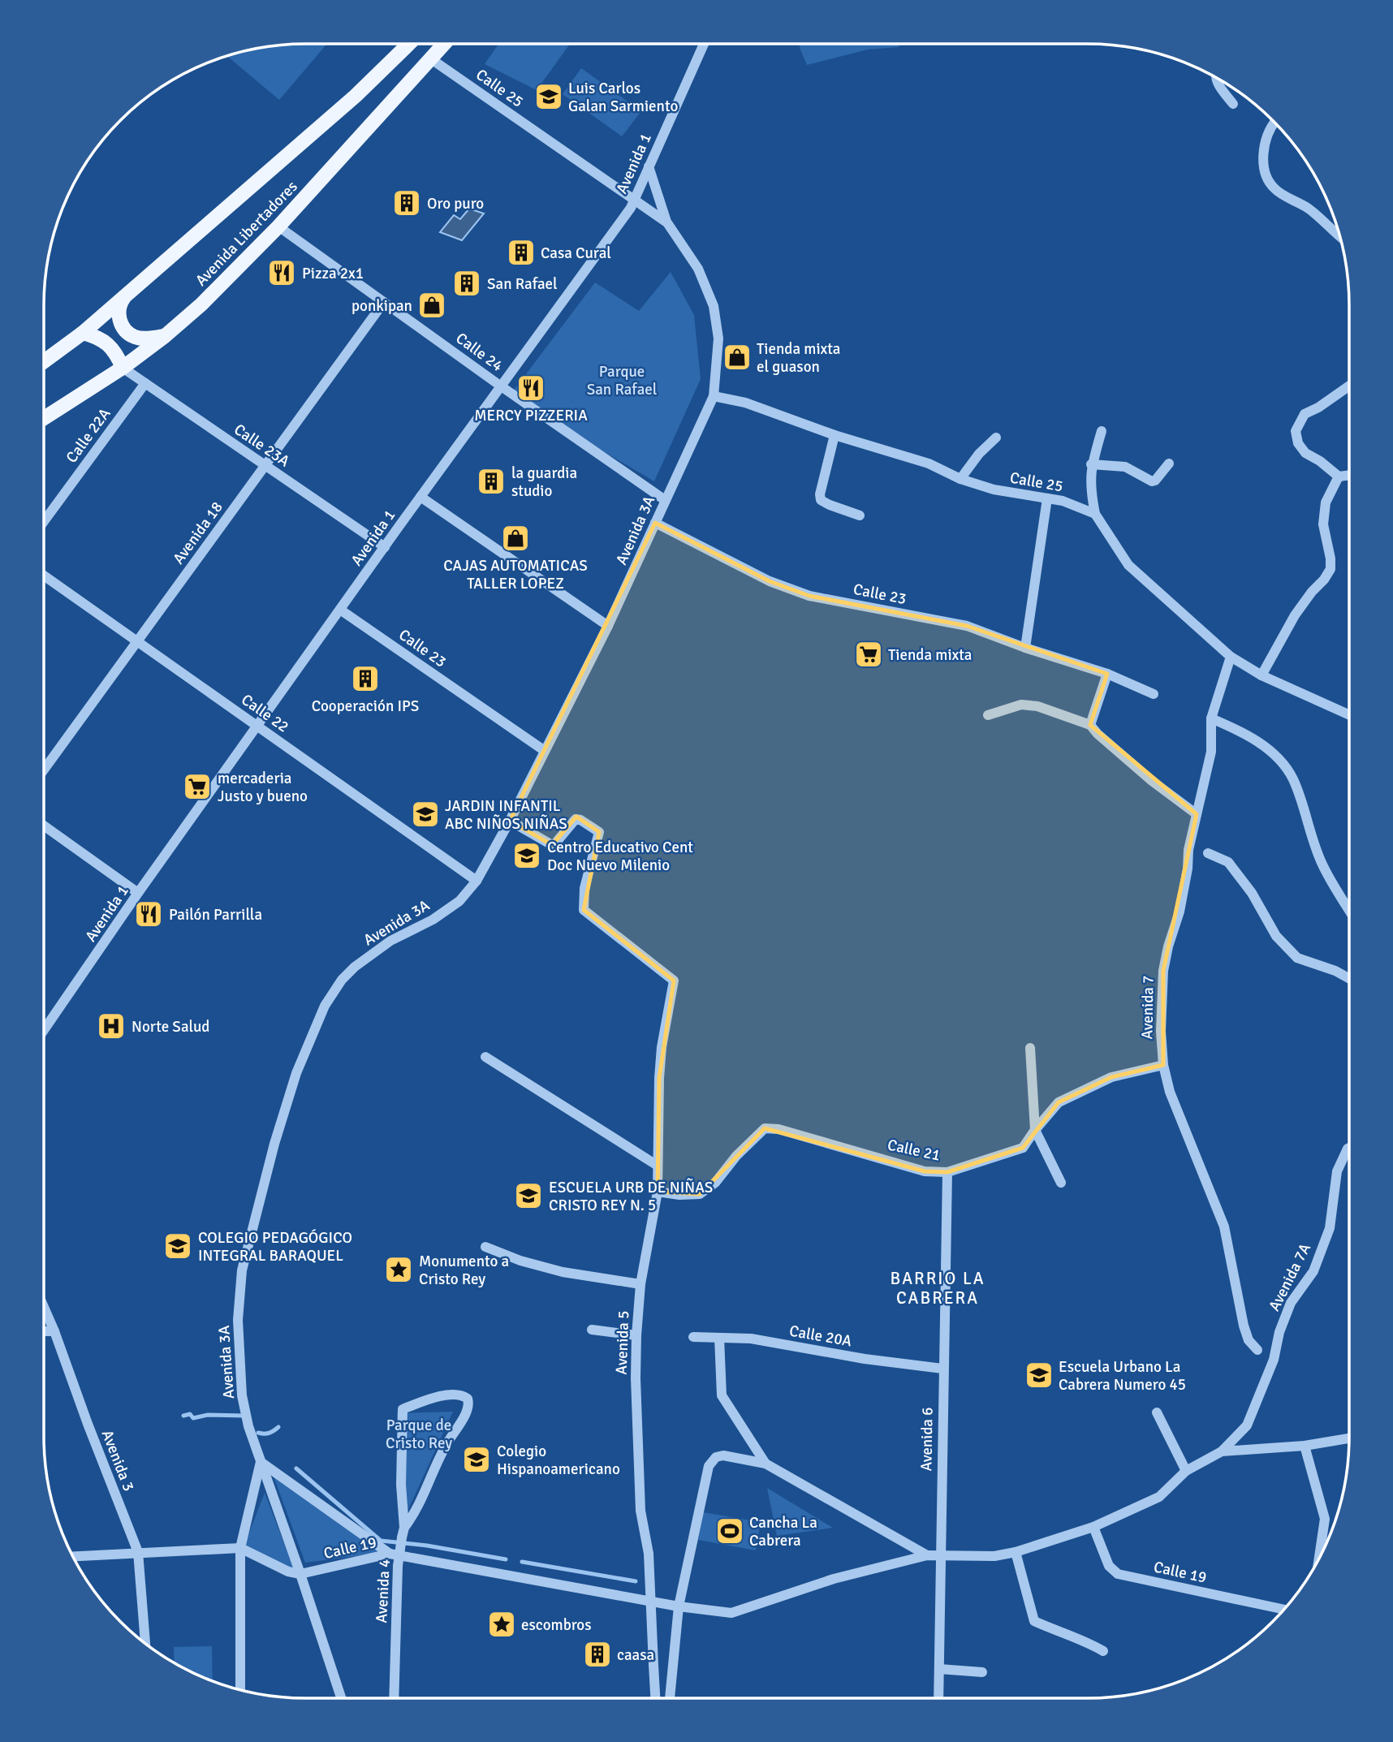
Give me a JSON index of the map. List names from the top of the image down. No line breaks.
{"streets":{"main road":["Avenida Libertadores"],"street":["Calle 25","Avenida 1","Calle 24","Calle 22A","Calle 23A","Avenida 3A","Avenida 18","Calle 23","Calle 22","Avenida 7","Calle 21","Avenida 7A","Calle 20A","Avenida 5","Avenida 6","Avenida 3","Calle 19","Avenida 4"]},"crossings":[["Calle 25","Avenida 1"],["Calle 25","Avenida Libertadores"],["Calle 25","Avenida 3A"],["Avenida 1","Calle 24"],["Avenida 1","Calle 23A"],["Avenida 1","Avenida 3A"],["Avenida 1","Calle 23"],["Avenida 1","Calle 22"],["Avenida Libertadores","Calle 24"],["Avenida Libertadores","Calle 23A"],["Calle 24","Avenida 3A"],["Calle 24","Avenida 18"],["Calle 22A","Calle 23A"],["Calle 23A","Avenida 18"],["Avenida 3A","Calle 23"],["Avenida 3A","Calle 22"],["Avenida 3A","Avenida 5"],["Avenida 3A","Calle 19"],["Avenida 18","Calle 22"],["Avenida 7","Calle 21"],["Calle 21","Avenida 5"],["Calle 21","Avenida 6"],["Calle 20A","Avenida 6"]],"districts":["BARRIO LA CABRERA"],"parks":["Parque San Rafael","Parque de Cristo Rey"],"places":{"school or university":["Luis Carlos Galan Sarmiento","JARDIN INFANTIL ABC NIÑOS NIÑAS","Centro Educativo Cent Doc Nuevo Milenio","ESCUELA URB DE NIÑAS CRISTO REY N. 5","COLEGIO PEDAGÓGICO INTEGRAL BARAQUEL","Escuela Urbano La Cabrera Numero 45","Colegio Hispanoamericano"],"building":["Oro puro","Casa Cural","San Rafael","la guardia studio","Cooperación IPS","caasa"],"restaurant":["Pizza 2x1","MERCY PIZZERIA","Pailón Parrilla"],"shop":["ponkipan","Tienda mixta el guason","CAJAS AUTOMATICAS TALLER LOPEZ"],"supermarket":["Tienda mixta","mercaderia Justo y bueno"],"hospital":["Norte Salud"],"place":["Monumento a Cristo Rey","escombros"],"sports":["Cancha La Cabrera"]}}
